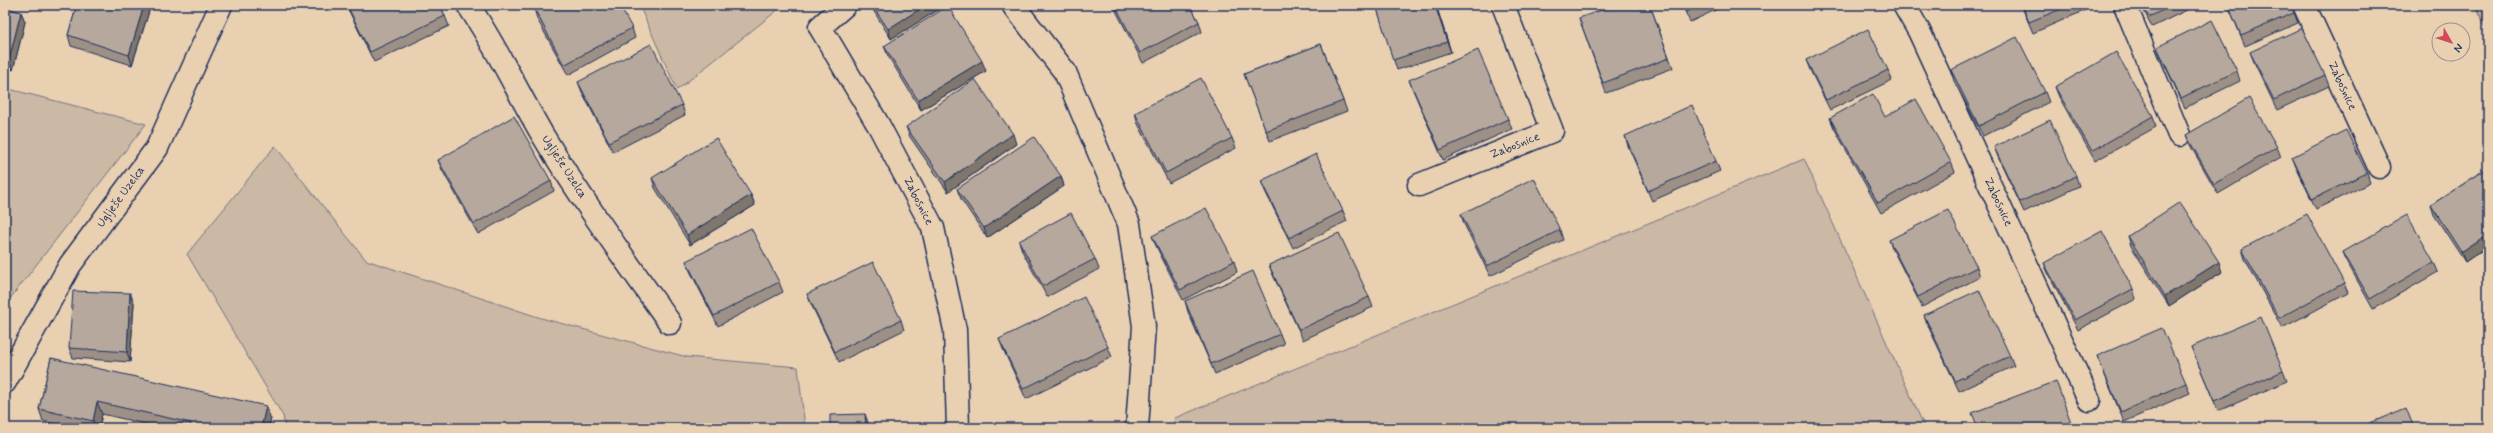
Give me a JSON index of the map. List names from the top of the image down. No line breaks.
{"streets":{"street":["Zabosnice","Uglješe Uzelca"]},"north":"bottom right"}
